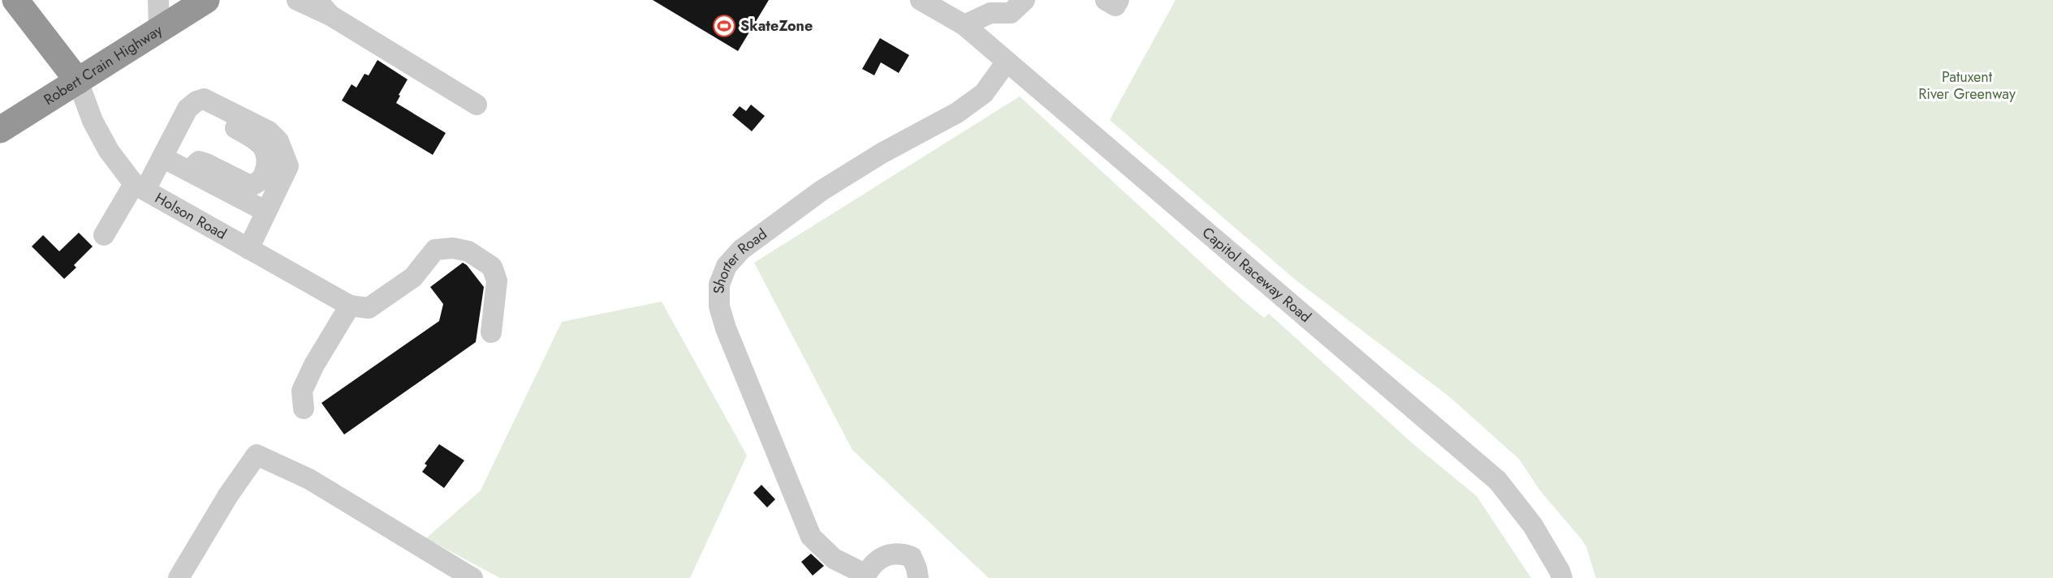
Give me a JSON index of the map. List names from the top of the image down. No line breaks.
{"streets":{"highway":["Robert Crain Highway"],"street":["Holson Road","Shorter Road","Capitol Raceway Road"]},"crossings":[["Robert Crain Highway","Holson Road"],["Shorter Road","Capitol Raceway Road"]],"parks":["Patuxent River Greenway"],"places":{"sports":["SkateZone"]}}
